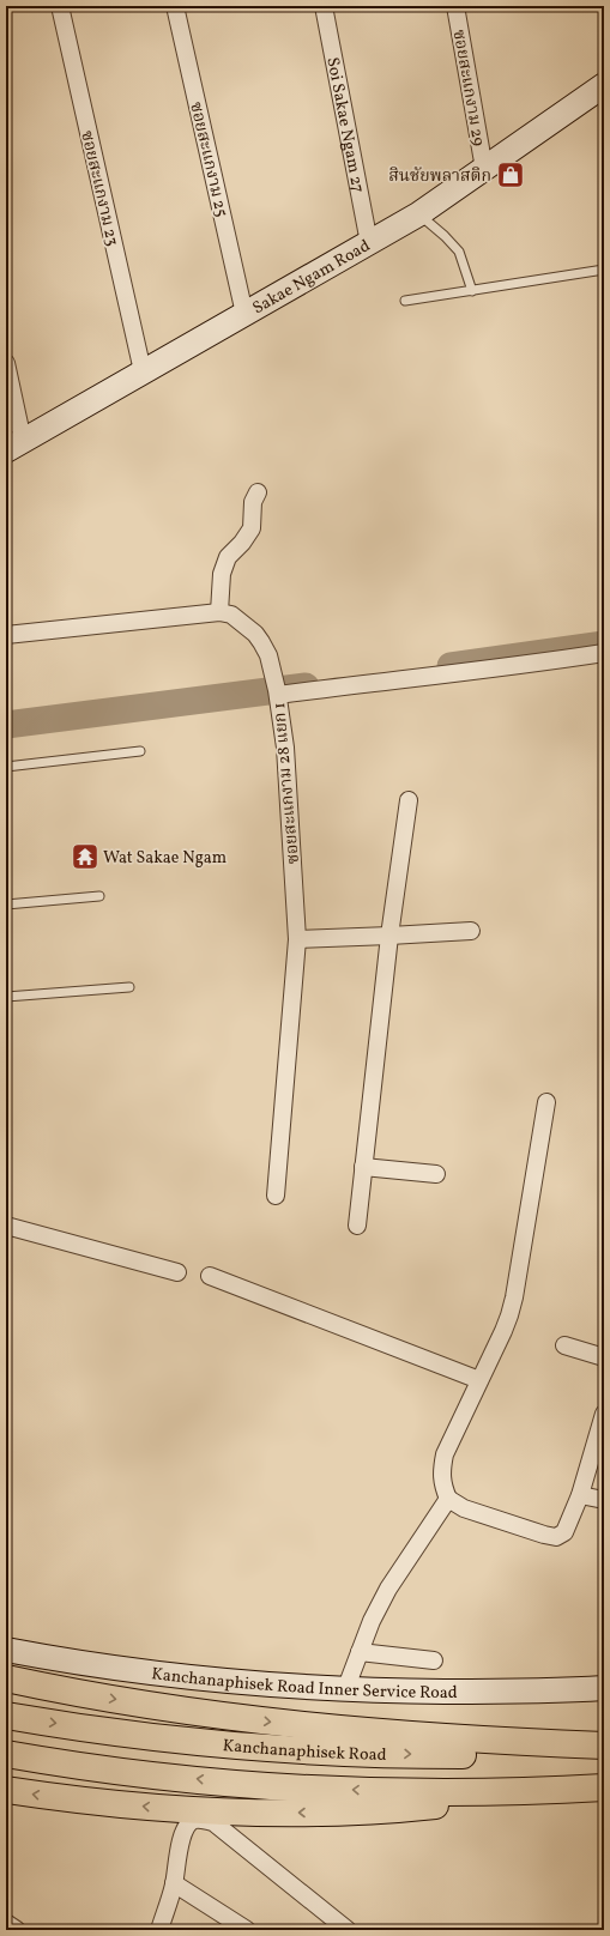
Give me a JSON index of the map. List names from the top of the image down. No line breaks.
{"streets":{"highway":["Kanchanaphisek Road"],"street":["ซอยสะแกงาม 29","Soi Sakae Ngam 27","ซอยสะแกงาม 25","ซอยสะแกงาม 23","Sakae Ngam Road","ซอยสะแกงาม 28 แยก 1","Kanchanaphisek Road Inner Service Road"]},"crossings":[["ซอยสะแกงาม 29","Sakae Ngam Road"],["Soi Sakae Ngam 27","Sakae Ngam Road"],["ซอยสะแกงาม 25","Sakae Ngam Road"],["ซอยสะแกงาม 23","Sakae Ngam Road"]],"places":{"shop":["สินชัยพลาสติก"],"temple":["Wat Sakae Ngam"]}}
